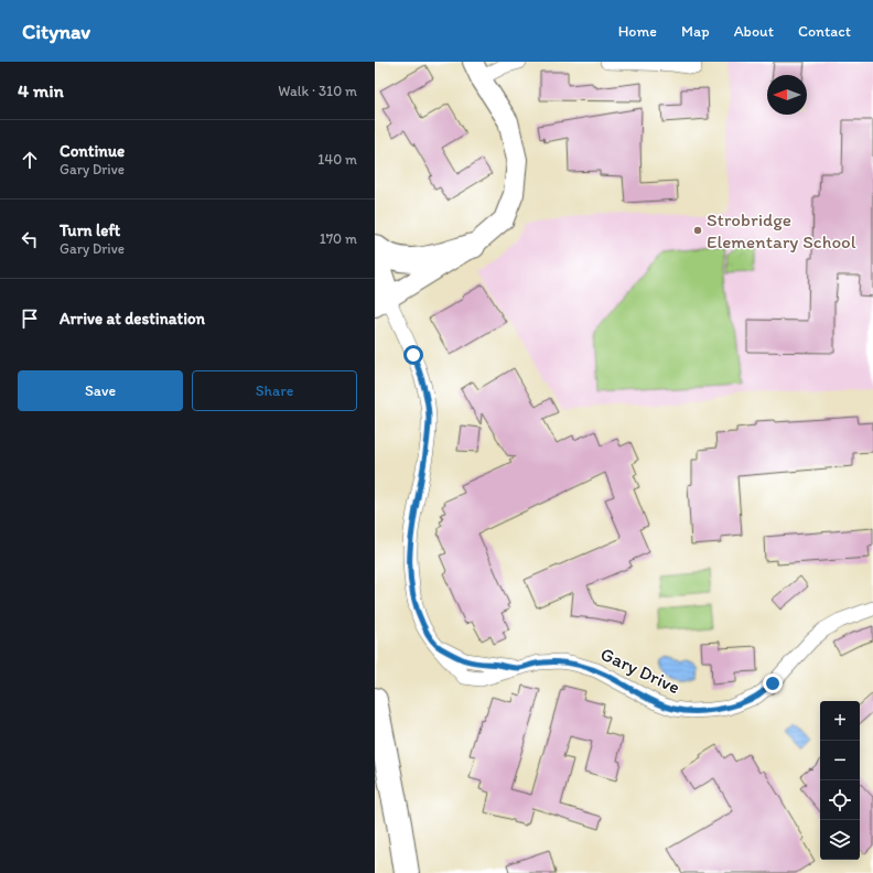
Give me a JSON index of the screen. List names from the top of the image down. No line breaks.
{"streets":{"street":["Gary Drive"]},"places":["Strobridge Elementary School"],"north":"left","page":{"header":"Citynav","nav":["Home","Map","About","Contact"],"heading":["4 min","Walk · 310 m"],"list":[["Continue","Gary Drive","140 m"],["Turn left","Gary Drive","170 m"],"Arrive at destination"],"buttons":["Save","Share"],"map_buttons":["+","−"]}}
